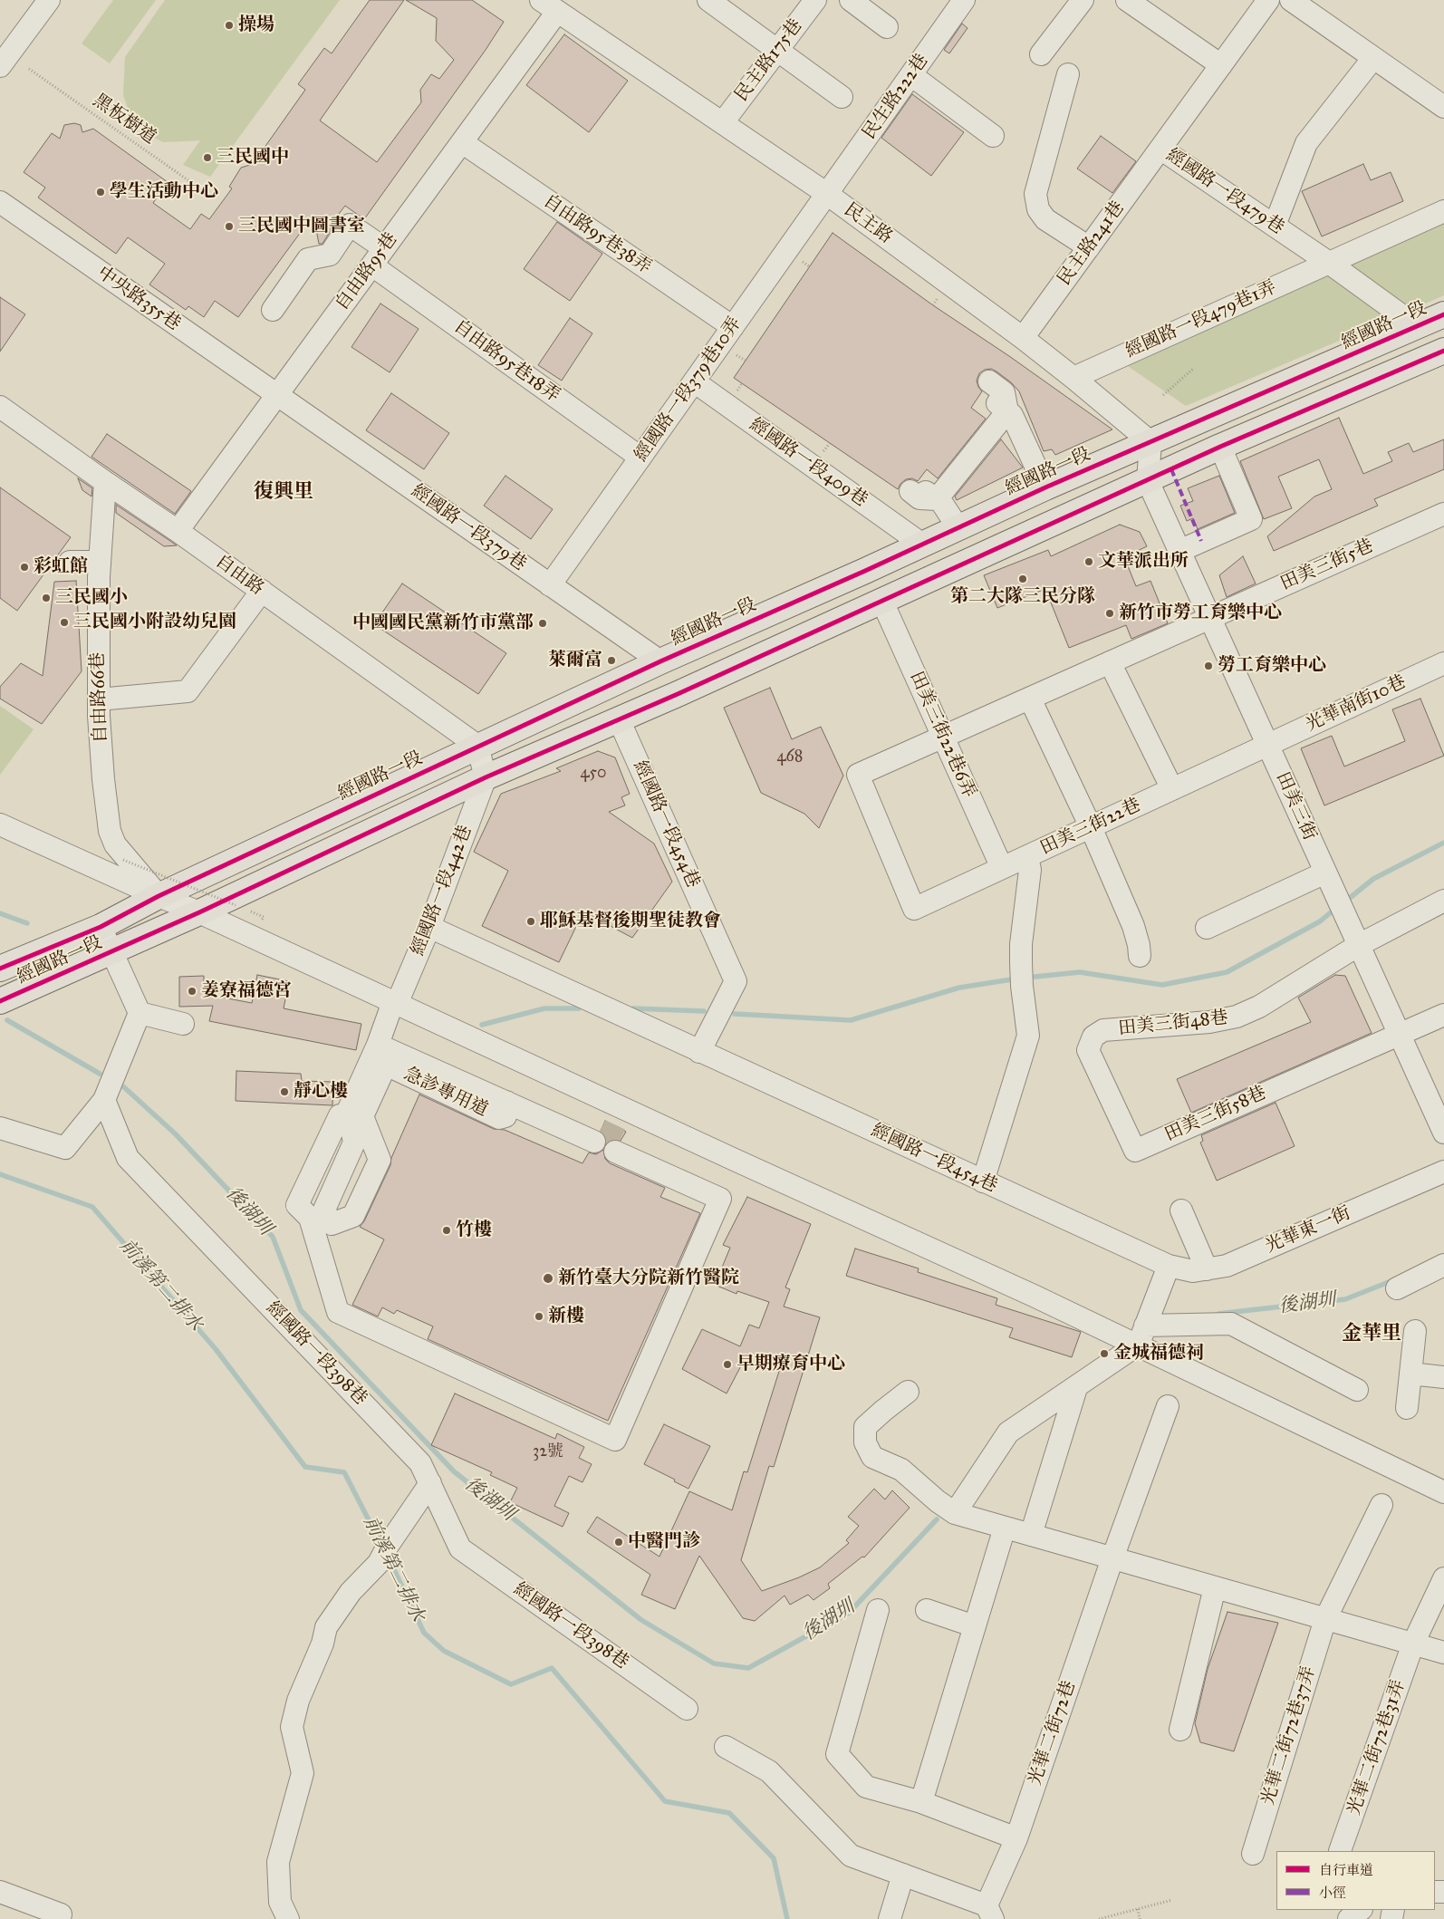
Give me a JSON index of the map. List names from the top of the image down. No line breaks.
{"streets":{"main road":["經國路一段"],"street":["民主路175巷","民生路222巷","經國路一段479巷","民主路","自由路95巷38弄","民主路241巷","自由路95巷","中央路355巷","經國路一段479巷1弄","自由路95巷18弄","經國路一段379巷10弄","經國路一段409巷","經國路一段379巷","田美三街5巷","自由路","自由路66巷","光華南街10巷","田美三街22巷6弄","田美三街","經國路一段454巷","田美三街22巷","經國路一段442巷","田美三街48巷","田美三街58巷","光華東一街","經國路一段398巷","光華二街72巷","光華二街72巷37弄","光華二街72巷31弄"],"path":["黑板樹道"]},"crossings":[["民主路175巷","民主路"],["民生路222巷","民主路"],["民生路222巷","經國路一段379巷10弄"],["經國路一段479巷","民主路241巷"],["經國路一段479巷","經國路一段479巷1弄"],["經國路一段479巷","經國路一段"],["民主路","民主路241巷"],["民主路","自由路95巷"],["民主路","經國路一段479巷1弄"],["民主路","經國路一段"],["民主路","經國路一段379巷10弄"],["自由路95巷38弄","自由路95巷"],["自由路95巷38弄","經國路一段379巷10弄"],["自由路95巷","中央路355巷"],["自由路95巷","自由路95巷18弄"],["自由路95巷","經國路一段379巷"],["自由路95巷","自由路"],["中央路355巷","經國路一段379巷"],["經國路一段","經國路一段409巷"],["經國路一段","經國路一段379巷"],["經國路一段","自由路"],["經國路一段","自由路66巷"],["經國路一段","田美三街22巷6弄"],["經國路一段","田美三街"],["經國路一段","經國路一段454巷"],["經國路一段","經國路一段442巷"],["自由路95巷18弄","經國路一段379巷10弄"],["經國路一段379巷10弄","經國路一段409巷"],["經國路一段379巷10弄","經國路一段379巷"],["田美三街5巷","田美三街22巷6弄"],["田美三街5巷","田美三街"],["田美三街5巷","田美三街22巷"],["自由路","自由路66巷"],["光華南街10巷","田美三街"],["光華南街10巷","田美三街22巷"],["田美三街22巷6弄","田美三街22巷"],["田美三街","田美三街22巷"],["田美三街","田美三街48巷"],["田美三街","田美三街58巷"],["經國路一段454巷","經國路一段442巷"],["經國路一段454巷","光華東一街"],["田美三街48巷","田美三街58巷"]],"districts":["復興里","金華里"],"water":["後湖圳","前溪第二排水"],"places":["操場","三民國中","學生活動中心","三民國中圖書室","文華派出所","彩虹館","第二大隊三民分隊","三民國小","新竹市勞工育樂中心","三民國小附設幼兒園","中國國民黨新竹市黨部","萊爾富","勞工育樂中心","耶穌基督後期聖徒教會","姜寮福德宮","靜心樓","竹樓","新竹臺大分院新竹醫院","新樓","金城福德祠","早期療育中心","中醫門診"],"house_numbers":["468","450","32號"],"legend":["自行車道","小徑"]}
